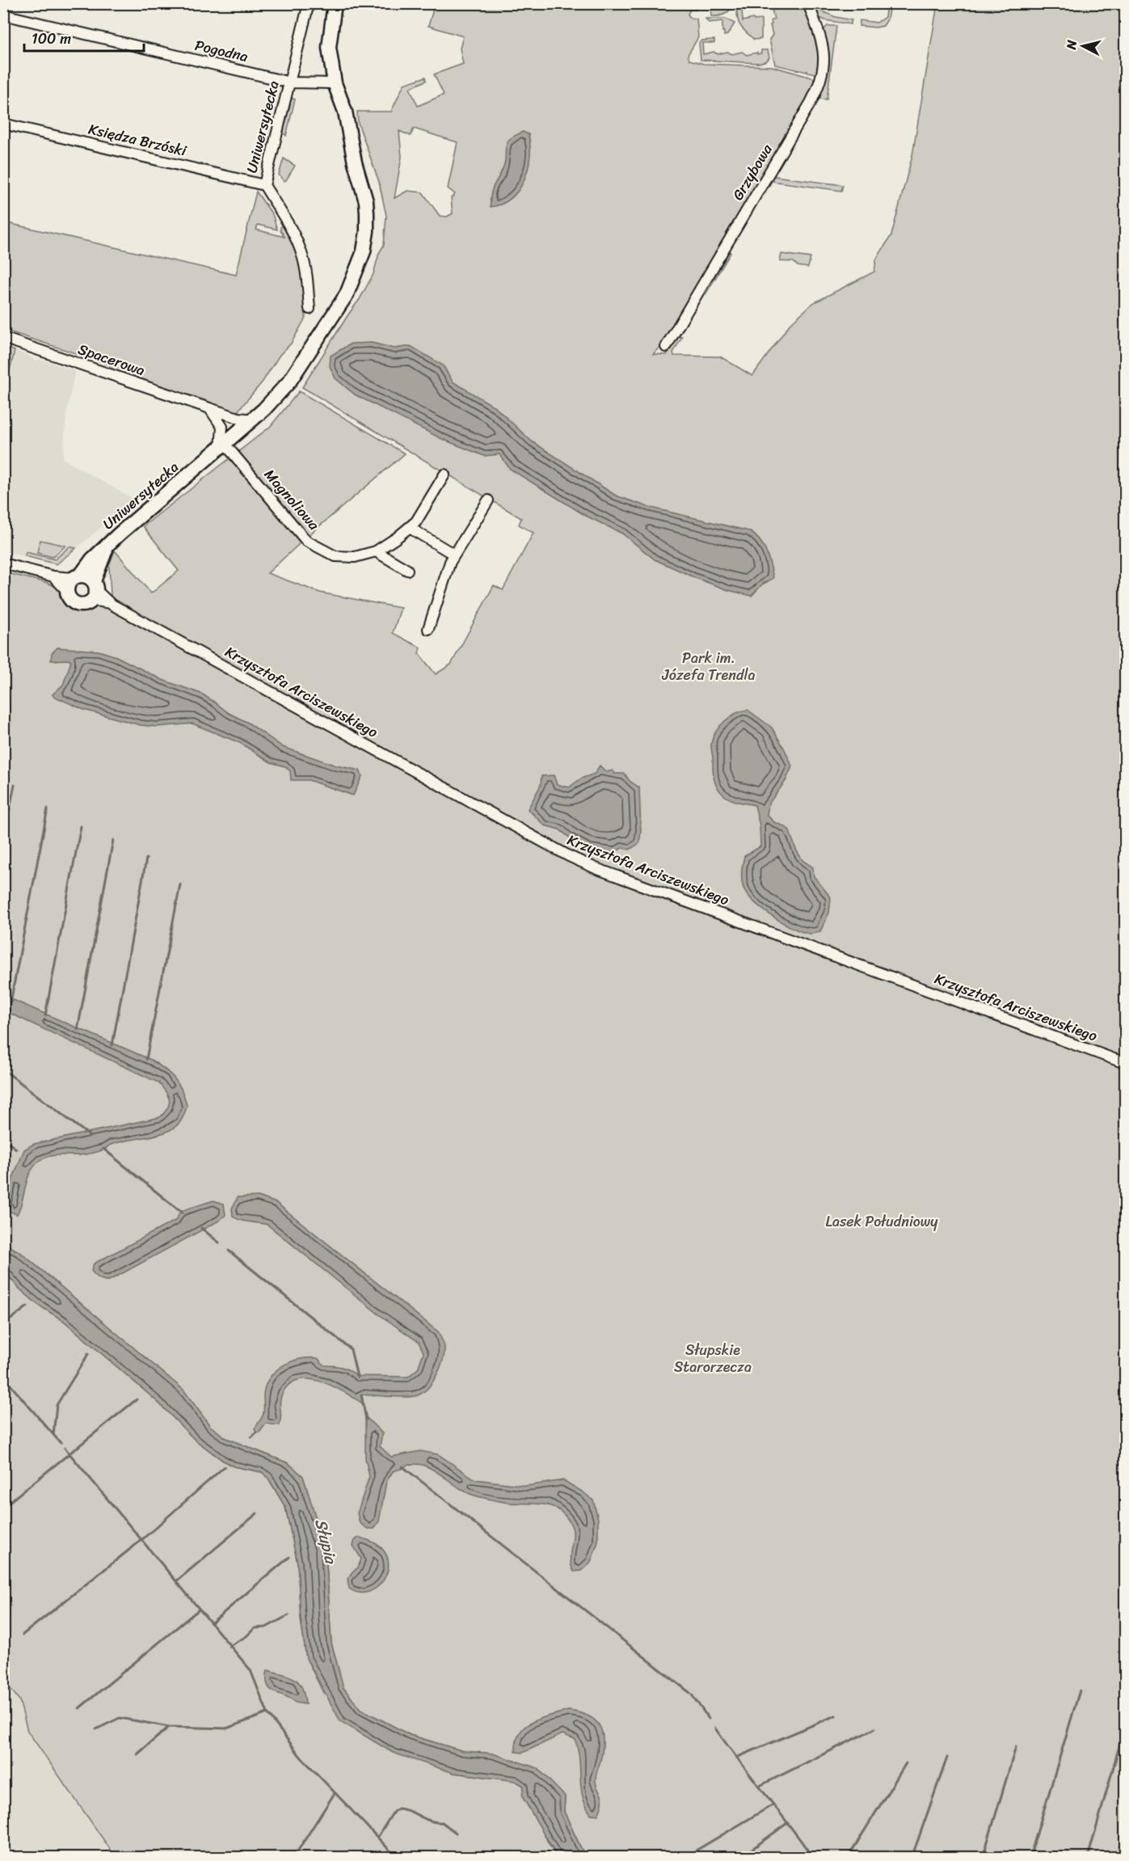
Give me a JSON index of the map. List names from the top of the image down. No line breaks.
{"streets":{"main road":["Uniwersytecka"],"street":["Pogodna","Księdza Brzóski","Grzybowa","Spacerowa","Magnoliowa","Krzysztofa Arciszewskiego"]},"crossings":[["Pogodna","Uniwersytecka"],["Uniwersytecka","Księdza Brzóski"],["Uniwersytecka","Spacerowa"],["Uniwersytecka","Magnoliowa"],["Uniwersytecka","Krzysztofa Arciszewskiego"]],"water":["Słupia"],"parks":["Park im. Józefa Trendla","Lasek Południowy","Słupskie Starorzecza"],"scale_bar":"100 m","north":"left"}
